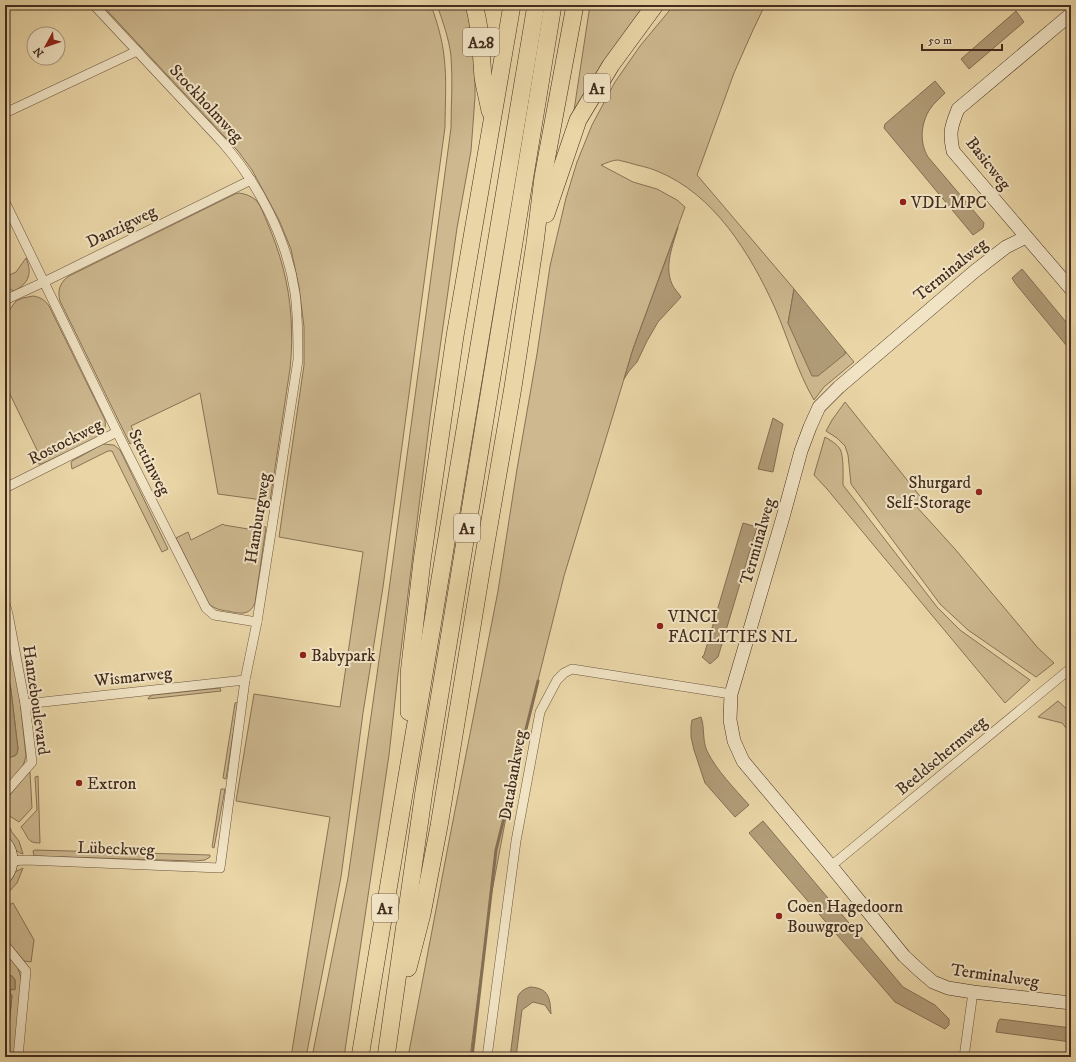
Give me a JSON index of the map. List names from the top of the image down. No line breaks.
{"streets":{"highway":["A28","A1"],"street":["Stockholmweg","Basicweg","Danzigweg","Terminalweg","Rostockweg","Stettinweg","Hamburgweg","Wismarweg","Hanzeboulevard","Beeldschermweg","Databankweg","Lübeckweg"]},"crossings":[["A28","A1"],["Stockholmweg","Danzigweg"],["Stockholmweg","Hamburgweg"],["Basicweg","Terminalweg"],["Danzigweg","Stettinweg"],["Danzigweg","Hamburgweg"],["Terminalweg","Beeldschermweg"],["Terminalweg","Databankweg"],["Rostockweg","Stettinweg"],["Stettinweg","Hamburgweg"],["Hamburgweg","Wismarweg"],["Hamburgweg","Lübeckweg"],["Wismarweg","Hanzeboulevard"]],"places":["VDL MPC","Shurgard Self-Storage","VINCI FACILITIES NL","Babypark","Extron","Coen Hagedoorn Bouwgroep"],"scale_bar":"50 m","north":"bottom left"}
